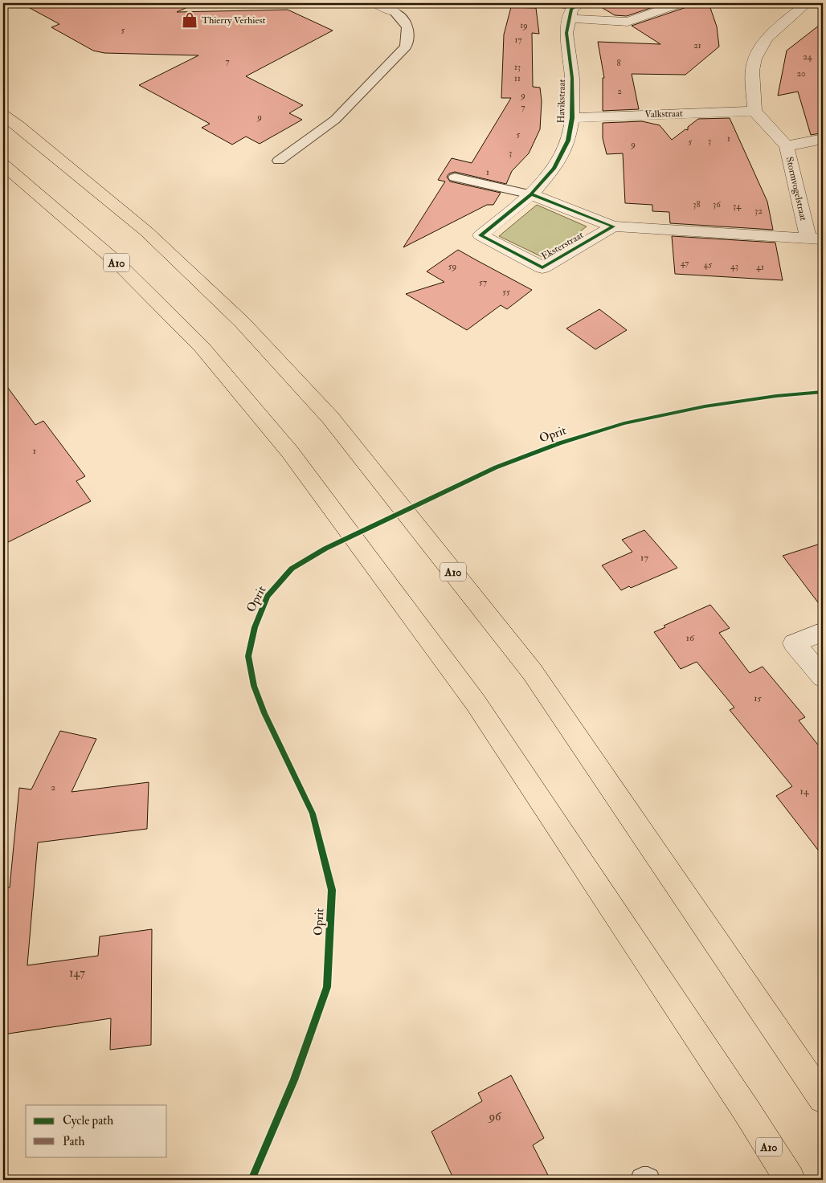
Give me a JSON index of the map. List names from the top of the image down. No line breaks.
{"streets":{"highway":["A10"],"street":["Havikstraat","Valkstraat","Stormvogelstraat","Eksterstraat"],"cycle path":["Oprit"]},"crossings":[["Havikstraat","Valkstraat"],["Havikstraat","Eksterstraat"],["Valkstraat","Stormvogelstraat"],["Stormvogelstraat","Eksterstraat"]],"places":{"shop":["Thierry Verhiest"]},"house_numbers":["19","5","17","21","24","7","8","13","20","11","2","9","7","9","5","1","3","5","9","3","1","38","36","34","32","47","45","59","43","41","57","55","1","17","16","15","2","14","147","96"],"legend":["Cycle path","Path"]}
